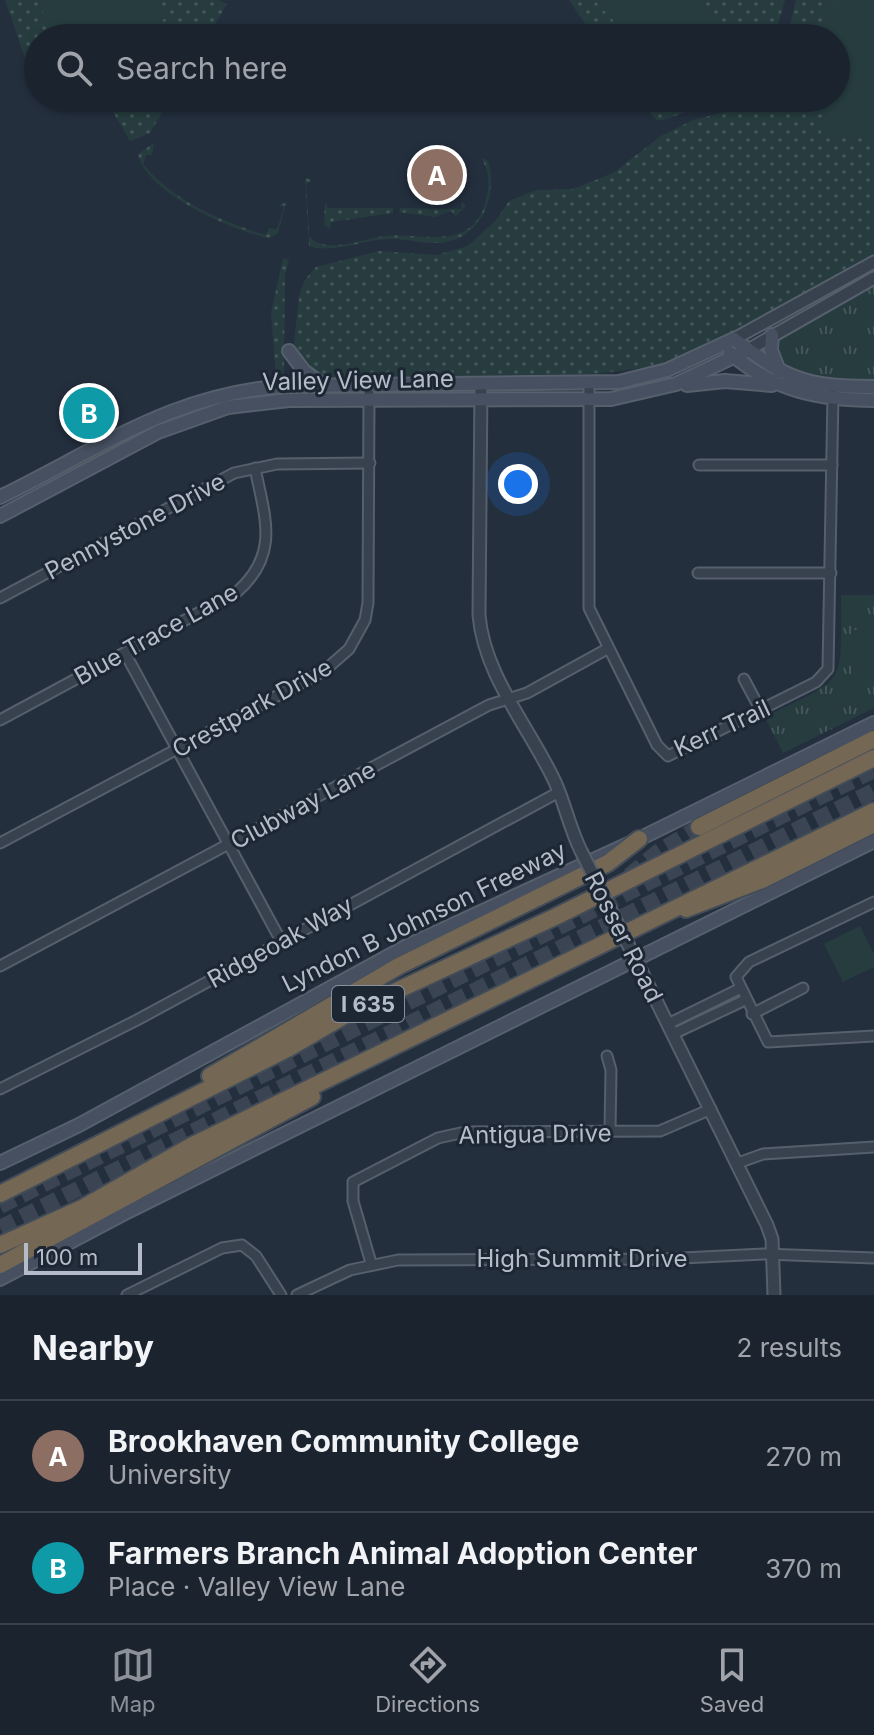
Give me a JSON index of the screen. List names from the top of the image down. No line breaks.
{"streets":{"highway":["I 635"],"main road":["Valley View Lane","Lyndon B Johnson Freeway"],"street":["Pennystone Drive","Blue Trace Lane","Crestpark Drive","Kerr Trail","Clubway Lane","Rosser Road","Ridgeoak Way","Antigua Drive","High Summit Drive"]},"crossings":[["Valley View Lane","Crestpark Drive"],["Valley View Lane","Kerr Trail"],["Valley View Lane","Rosser Road"],["Pennystone Drive","Blue Trace Lane"],["Pennystone Drive","Crestpark Drive"],["Kerr Trail","Clubway Lane"],["Clubway Lane","Rosser Road"],["Rosser Road","Ridgeoak Way"],["Rosser Road","Antigua Drive"],["Rosser Road","High Summit Drive"],["Antigua Drive","High Summit Drive"]],"scale_bar":"100 m","page":{"search":"Search here","pins":["A","B"],"scale":"100 m","heading":["Nearby","2 results"],"list":[{"mark":"A","name":"Brookhaven Community College","note":"University","value":"270 m"},{"mark":"B","name":"Farmers Branch Animal Adoption Center","note":"Place · Valley View Lane","value":"370 m"}],"nav":["Map","Directions","Saved"]}}
